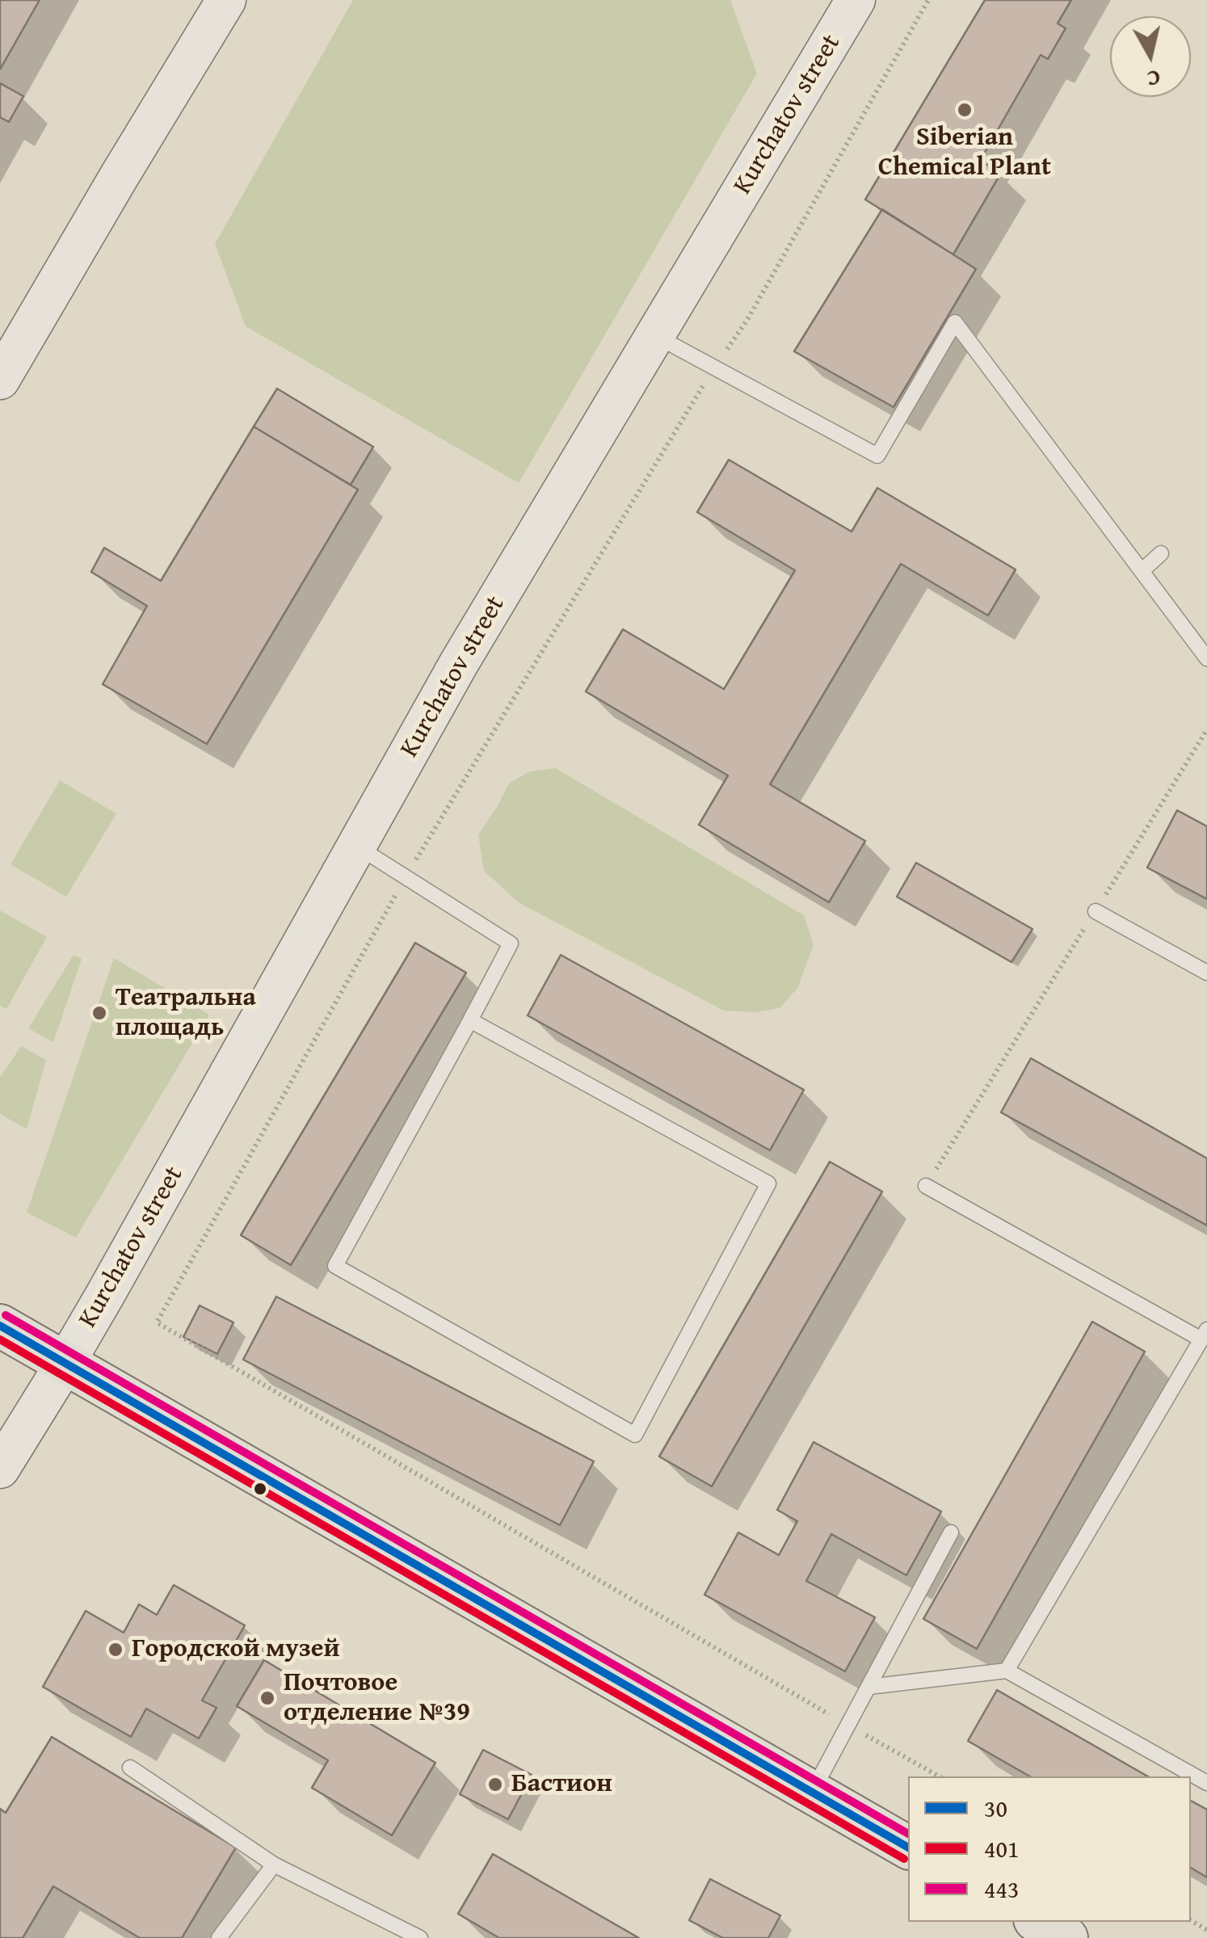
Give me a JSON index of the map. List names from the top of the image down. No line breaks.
{"streets":{"street":["Kurchatov street"]},"places":["Siberian Chemical Plant","Театральна площадь","Городской музей","Почтовое отделение №39","Бастион"],"lines":["transit line 443","transit line 30","transit line 401"],"legend":["30","401","443"],"north":"bottom"}
